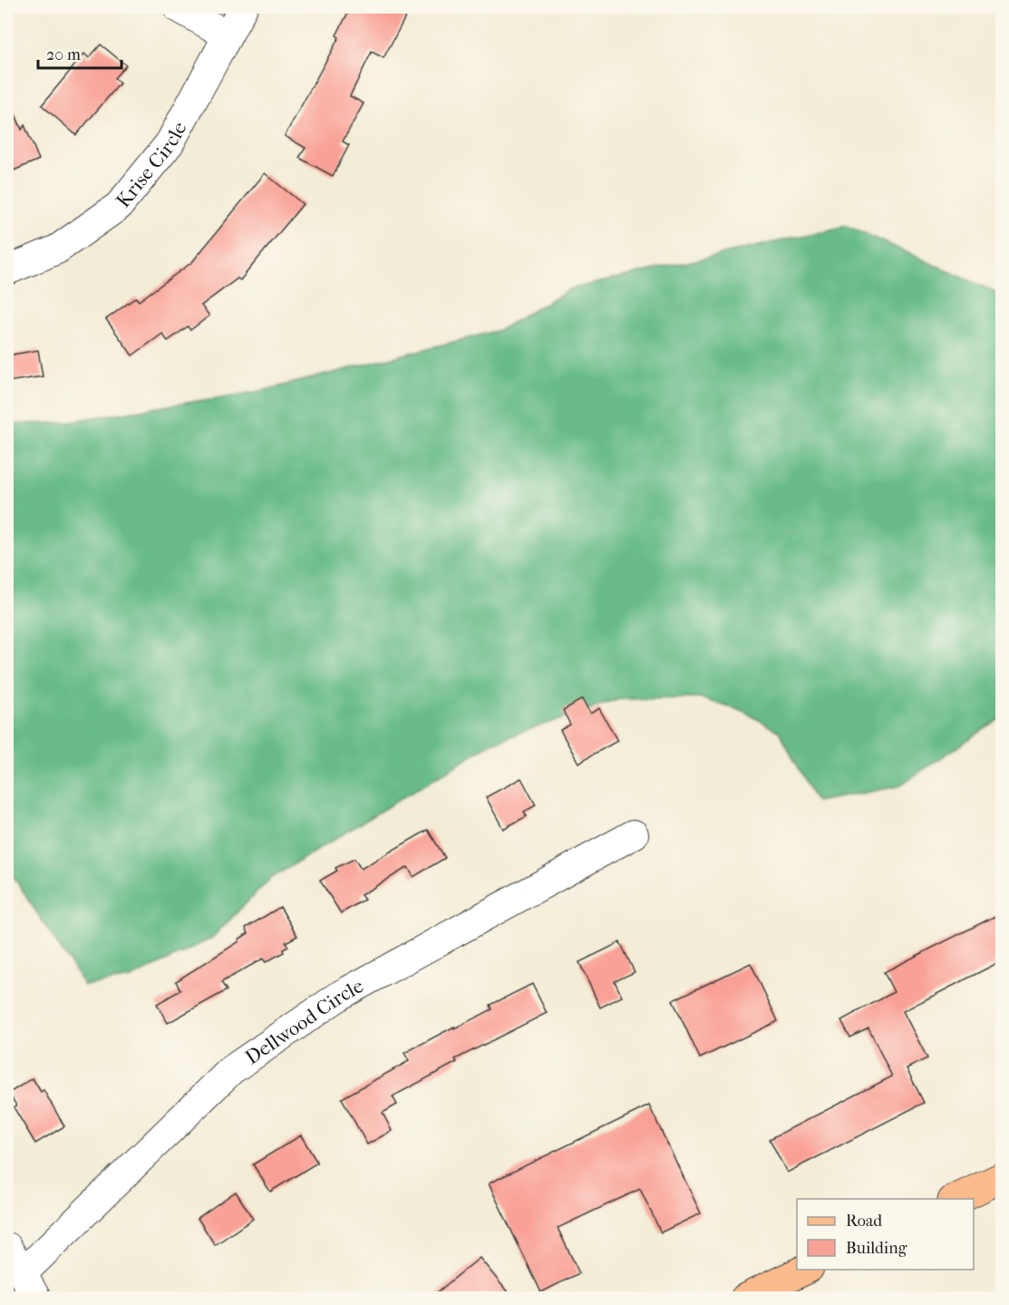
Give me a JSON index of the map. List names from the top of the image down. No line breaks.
{"streets":{"street":["Krise Circle","Dellwood Circle"]},"legend":["Road","Building"],"scale_bar":"20 m"}
